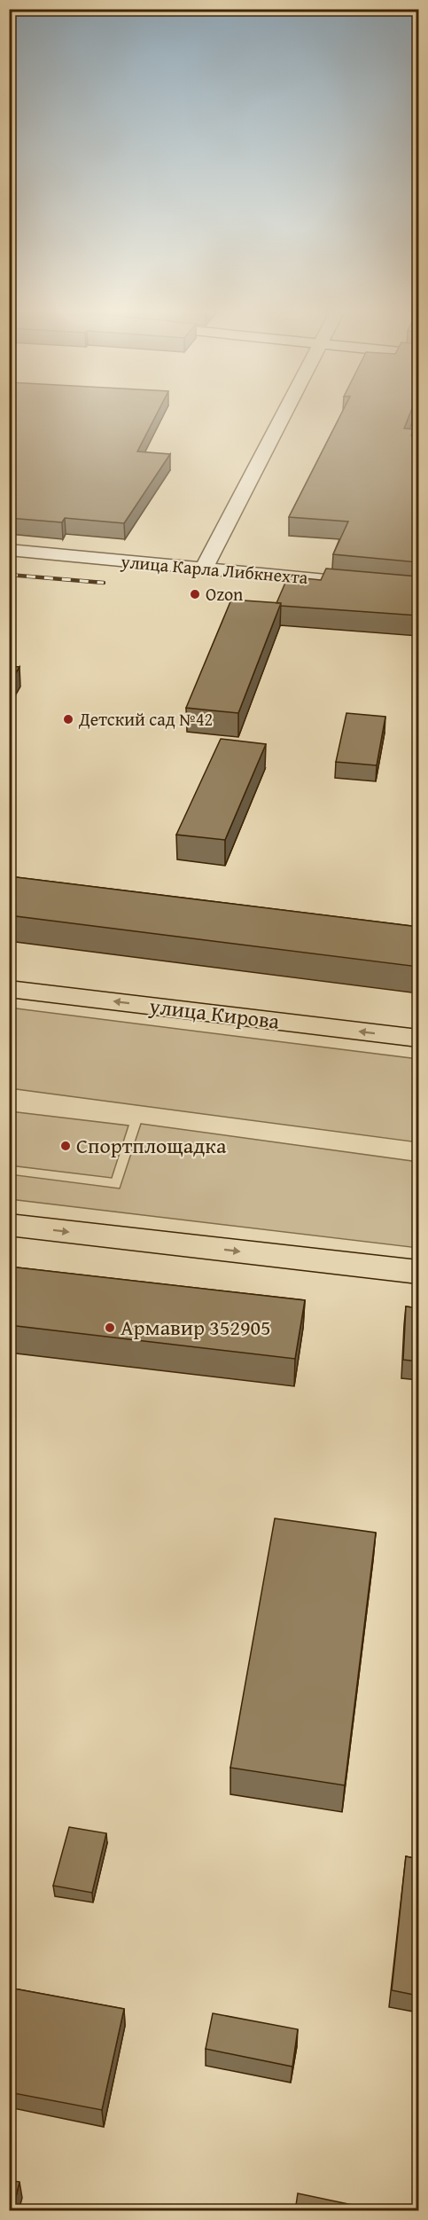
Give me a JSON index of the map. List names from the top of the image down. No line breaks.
{"streets":{"main road":["улица Кирова"],"street":["улица Карла Либкнехта"]},"places":["Ozon","Детский сад №42","Спортплощадка","Армавир 352905"]}
